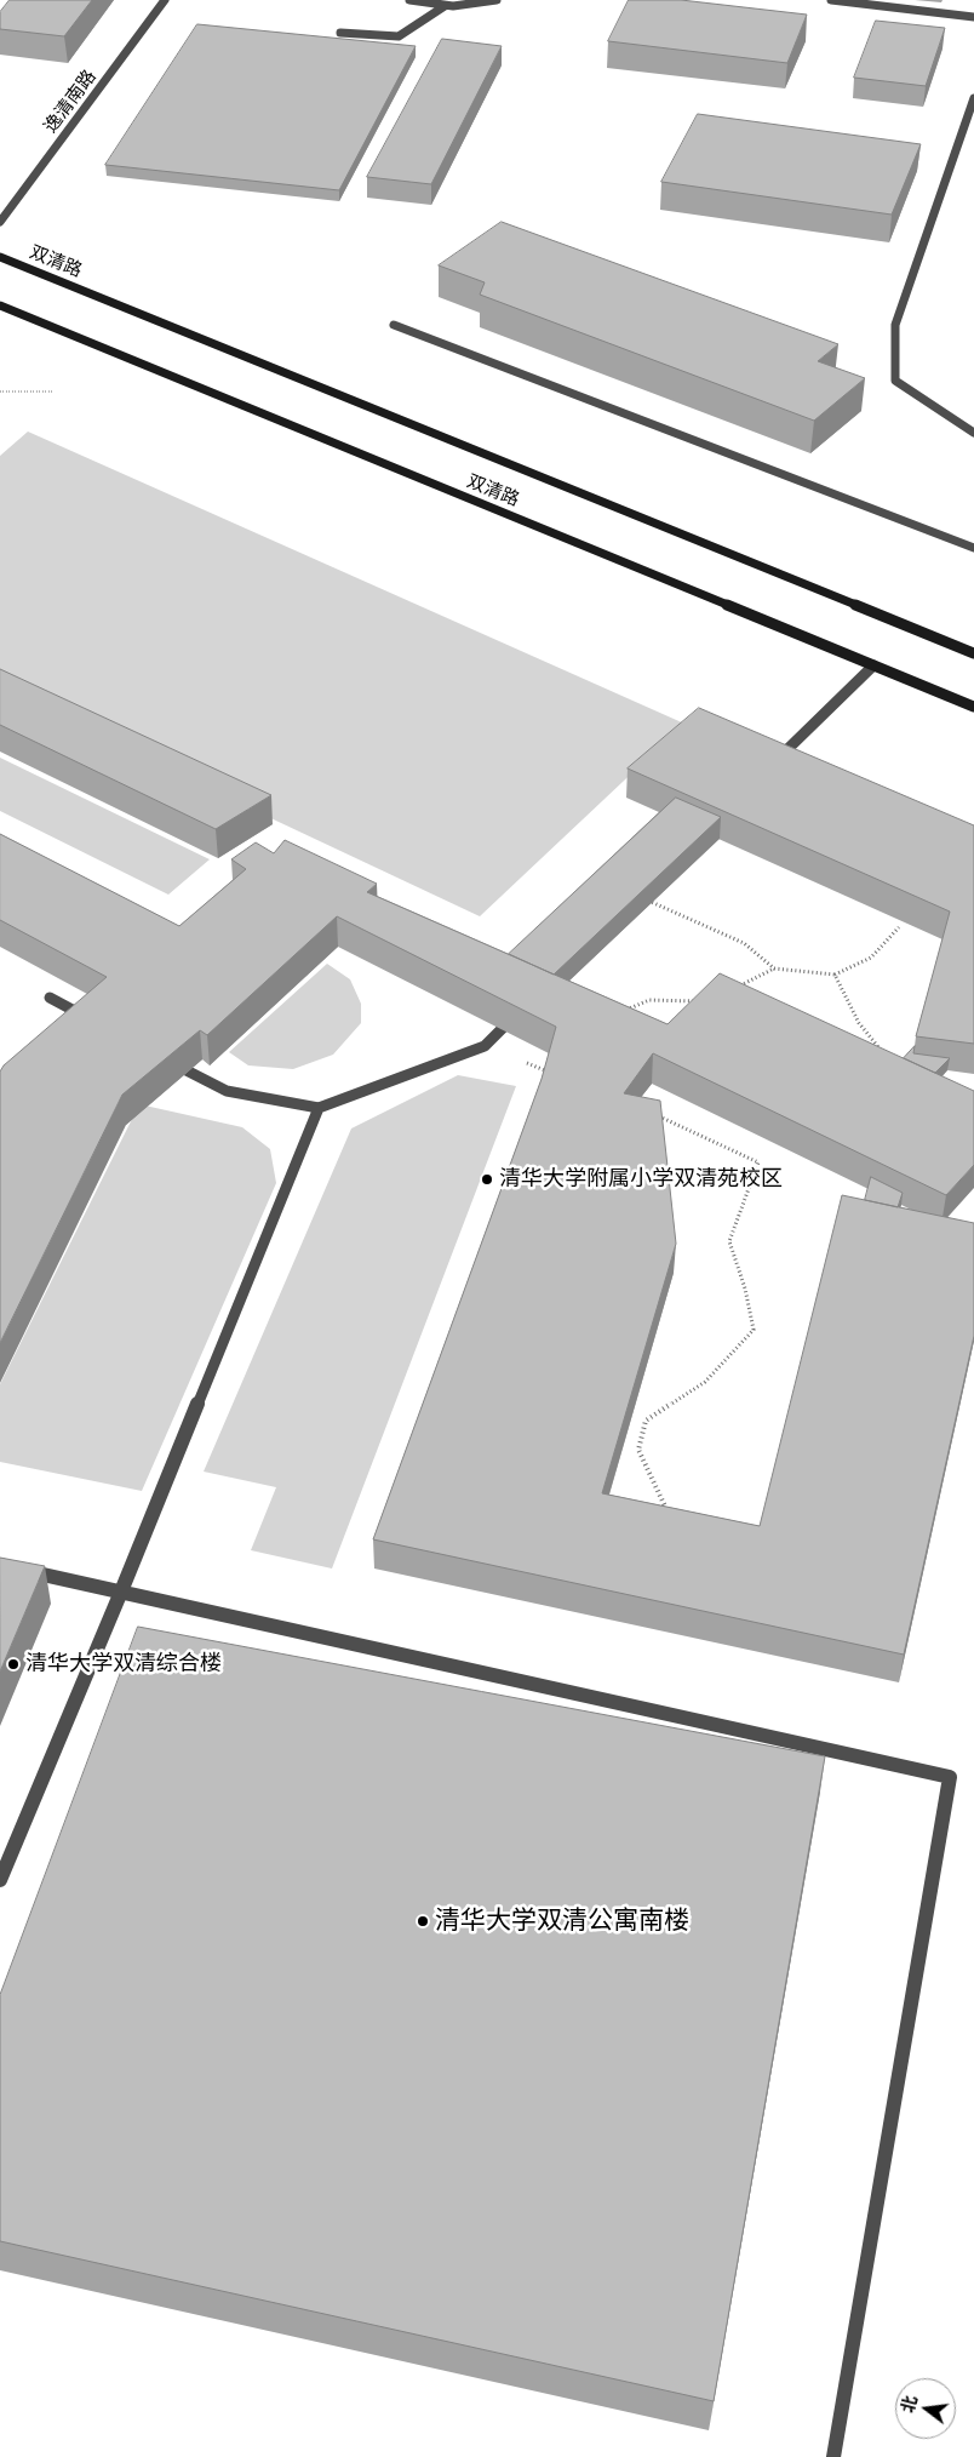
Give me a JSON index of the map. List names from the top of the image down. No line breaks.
{"streets":{"main road":["双清路"],"street":["逸清南路"]},"places":["清华大学附属小学双清苑校区","清华大学双清综合楼","清华大学双清公寓南楼"],"north":"left"}
